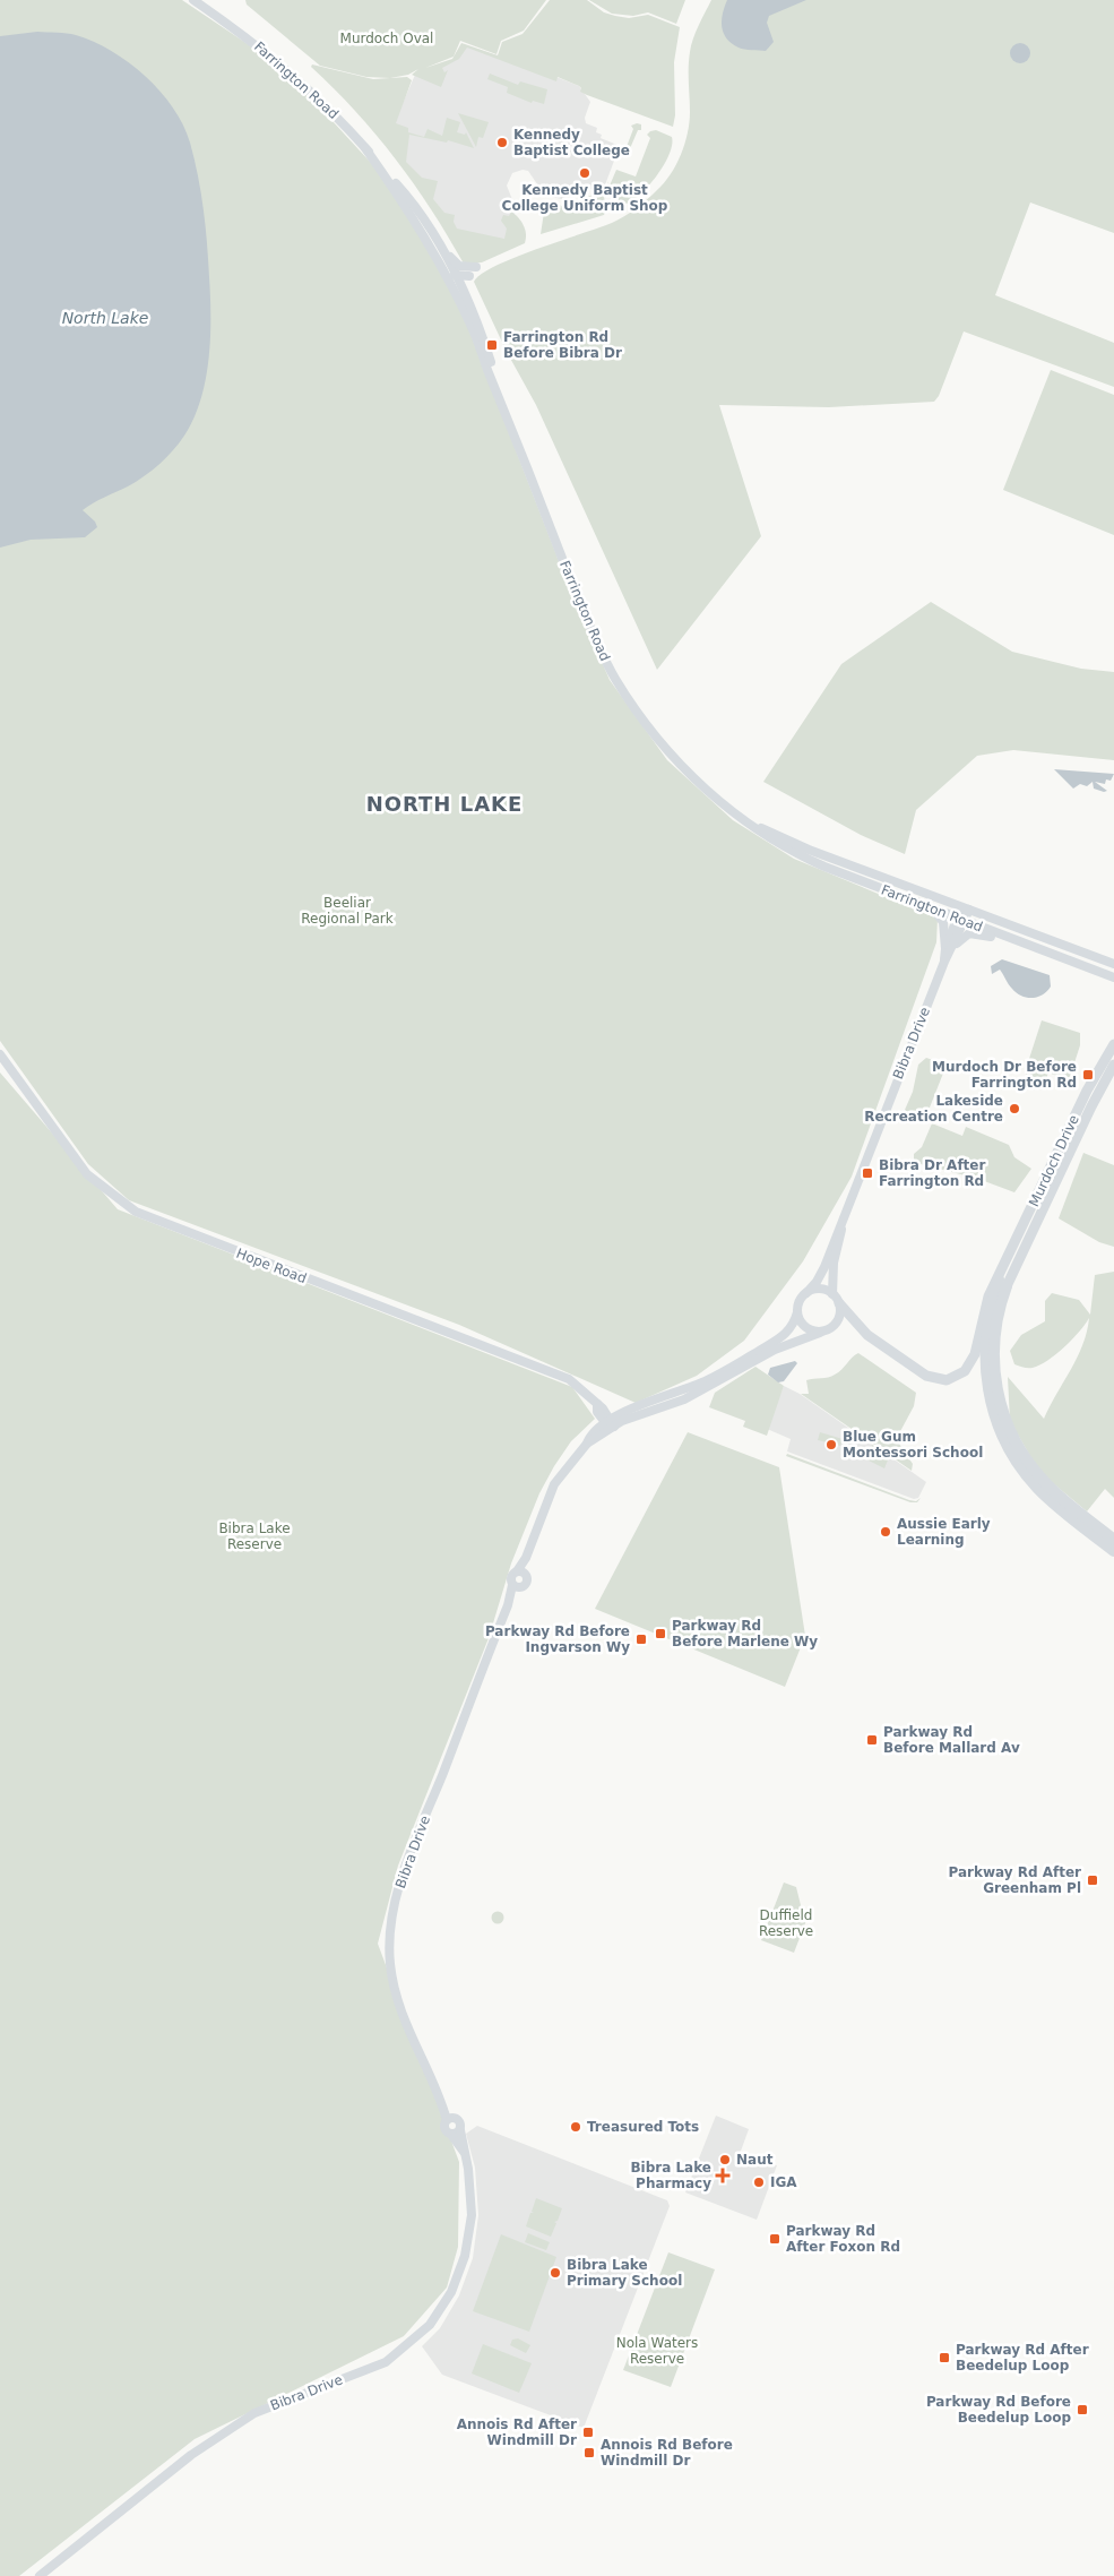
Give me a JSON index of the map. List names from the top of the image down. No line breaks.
{"streets":{"main road":["Murdoch Drive"],"street":["Farrington Road","Bibra Drive","Hope Road"]},"crossings":[["Farrington Road","Bibra Drive"]],"districts":["NORTH LAKE"],"water":["North Lake"],"parks":["Murdoch Oval","Beeliar Regional Park","Bibra Lake Reserve","Duffield Reserve","Nola Waters Reserve"],"places":{"other":["Kennedy Baptist College","Kennedy Baptist College Uniform Shop","Lakeside Recreation Centre","Blue Gum Montessori School","Aussie Early Learning","Treasured Tots","Naut","IGA","Bibra Lake Primary School"],"transit":["Farrington Rd Before Bibra Dr","Murdoch Dr Before Farrington Rd","Bibra Dr After Farrington Rd","Parkway Rd Before Marlene Wy","Parkway Rd Before Ingvarson Wy","Parkway Rd Before Mallard Av","Parkway Rd After Greenham Pl","Parkway Rd After Foxon Rd","Parkway Rd After Beedelup Loop","Parkway Rd Before Beedelup Loop","Annois Rd After Windmill Dr","Annois Rd Before Windmill Dr"],"health":["Bibra Lake Pharmacy"]}}
